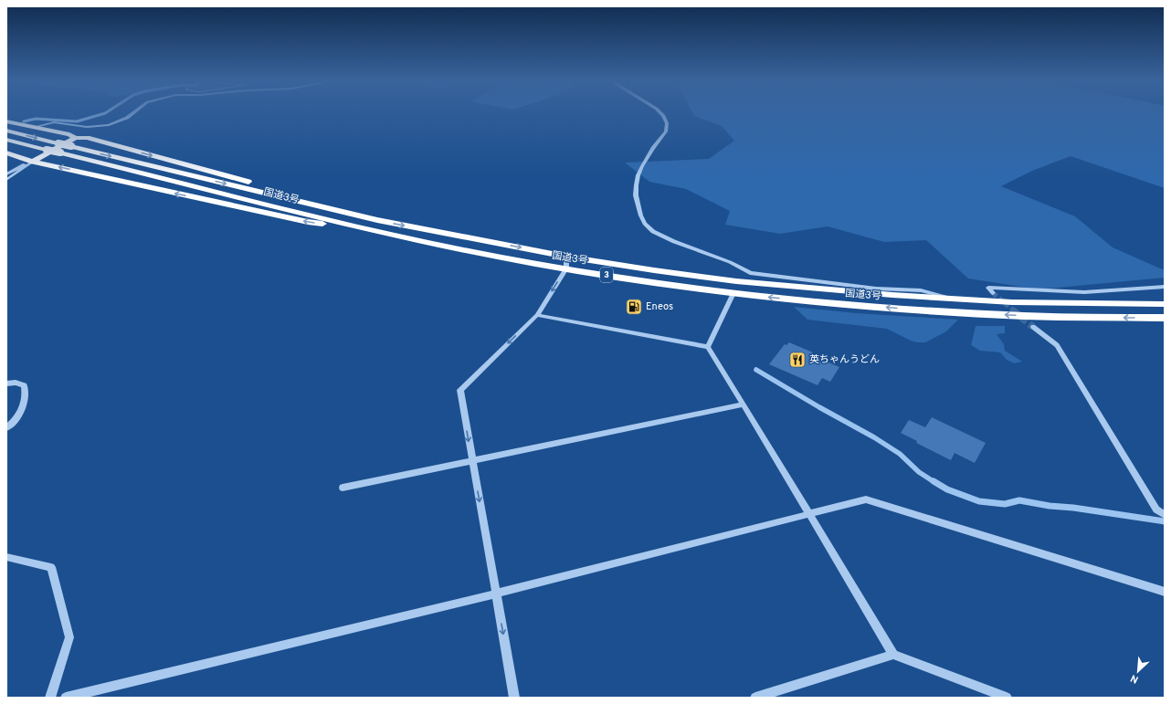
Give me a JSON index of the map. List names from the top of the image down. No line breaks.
{"streets":{"highway":["国道3号","3"]},"places":{"fuel station":["Eneos"],"restaurant":["英ちゃんうどん"]},"north":"bottom left"}
